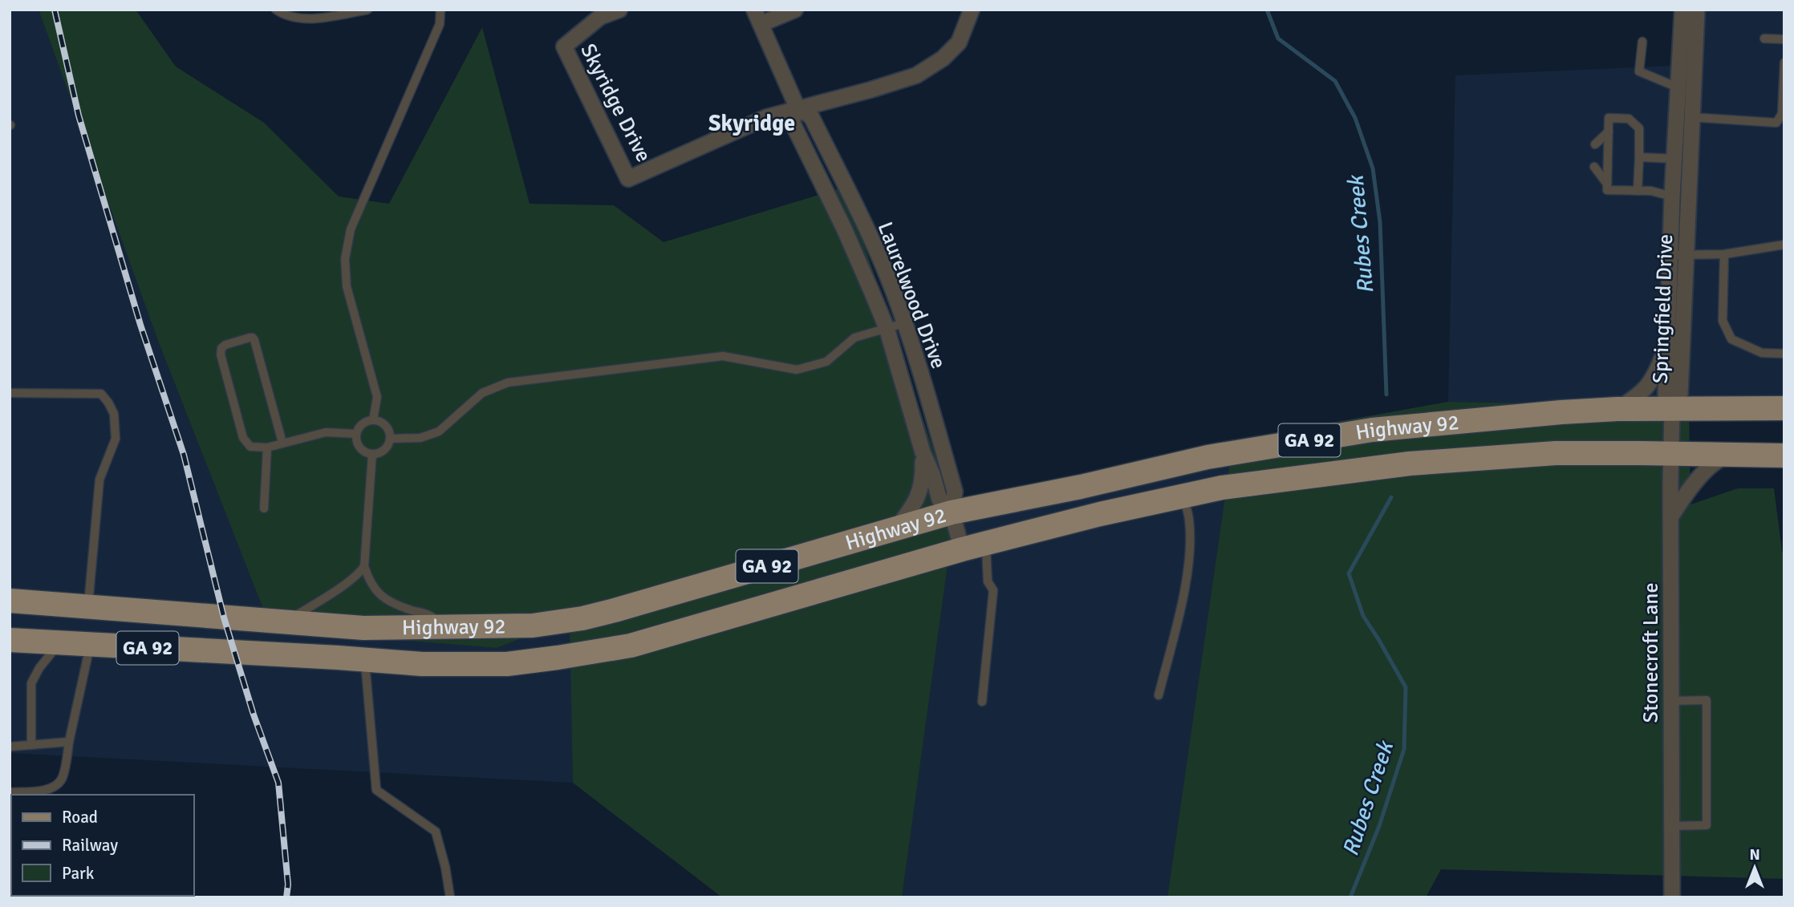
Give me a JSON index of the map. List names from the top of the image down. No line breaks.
{"streets":{"main road":["Highway 92","GA 92"],"street":["Skyridge Drive","Laurelwood Drive","Springfield Drive","Stonecroft Lane"]},"crossings":[["Skyridge Drive","Laurelwood Drive"],["Laurelwood Drive","Highway 92"],["Springfield Drive","Highway 92"],["Springfield Drive","Stonecroft Lane"],["Highway 92","Stonecroft Lane"]],"districts":["Skyridge"],"water":["Rubes Creek"],"legend":["Road","Railway","Park"],"north":"top"}
